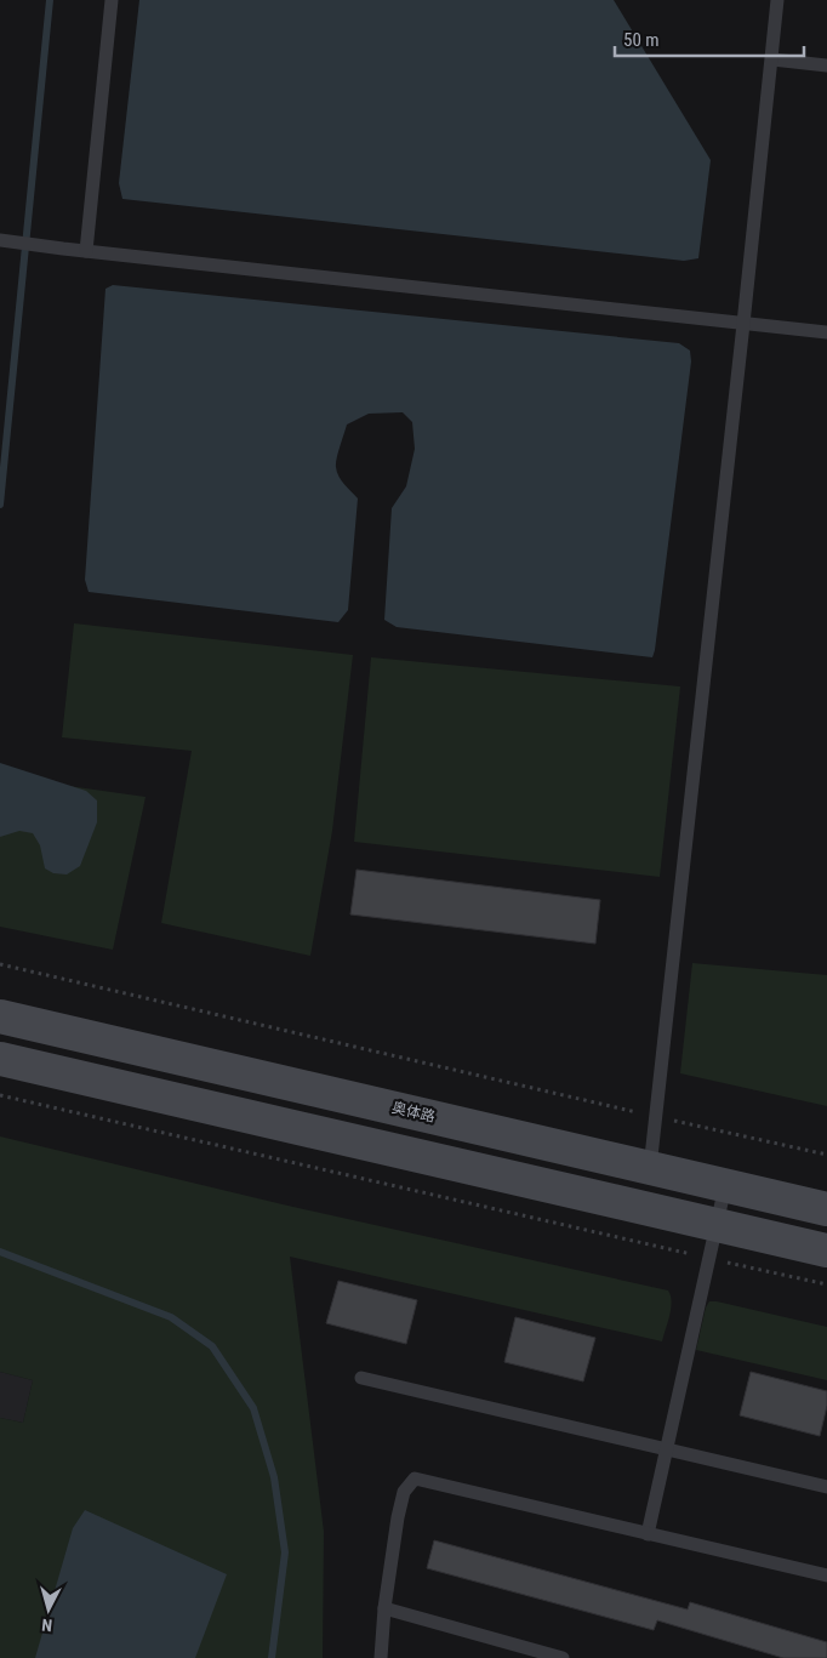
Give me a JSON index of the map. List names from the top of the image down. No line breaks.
{"streets":{"main road":["奥体路"]},"scale_bar":"50 m","north":"bottom"}
